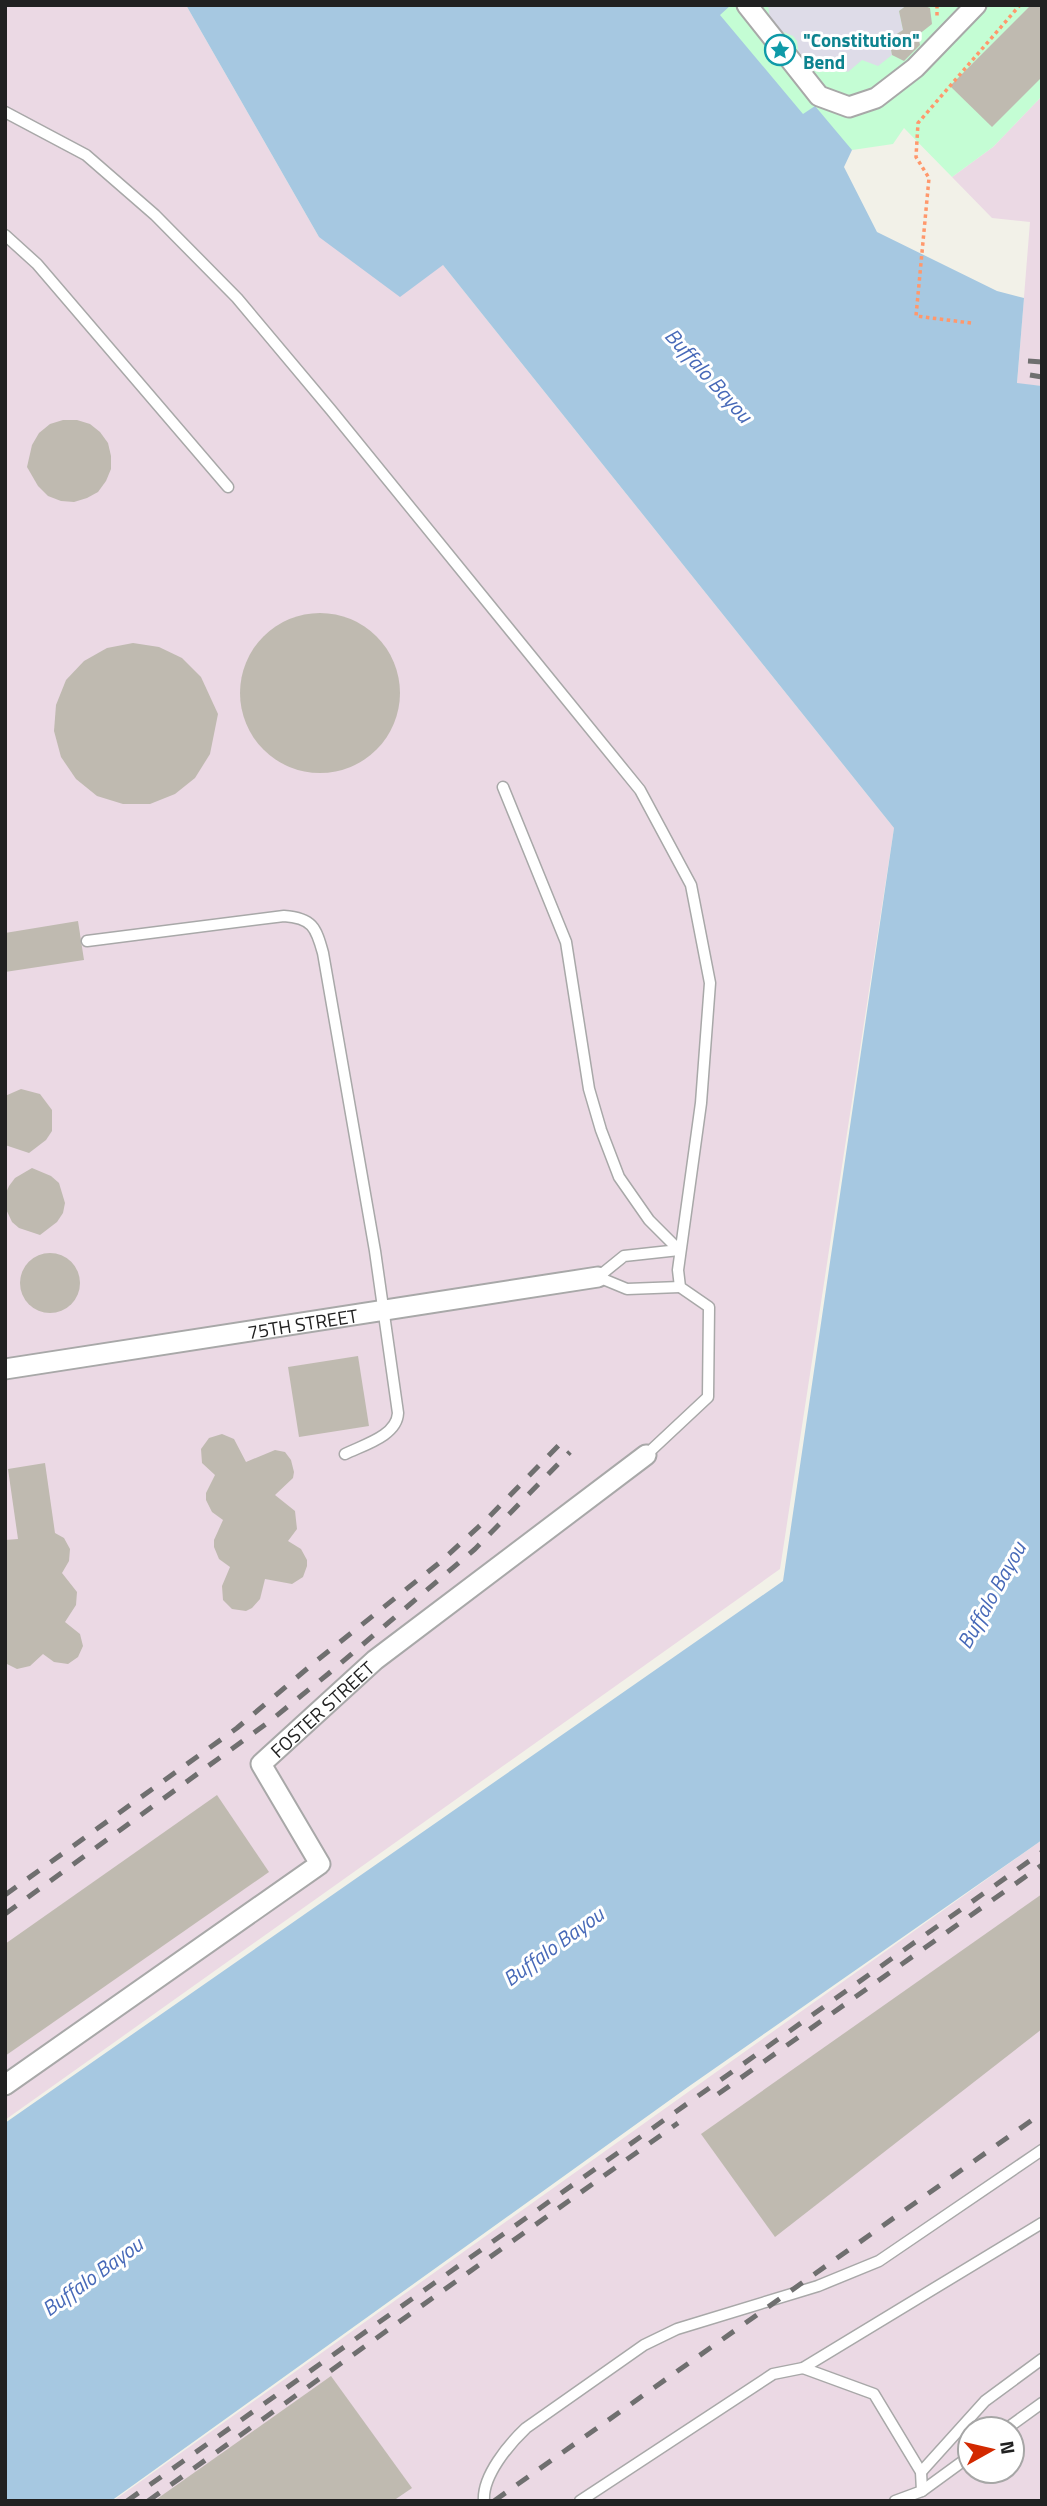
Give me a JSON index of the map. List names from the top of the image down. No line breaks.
{"streets":{"street":["75TH STREET","FOSTER STREET"]},"water":["Buffalo Bayou"],"places":{"place":["\"Constitution\" Bend"]},"north":"right"}
